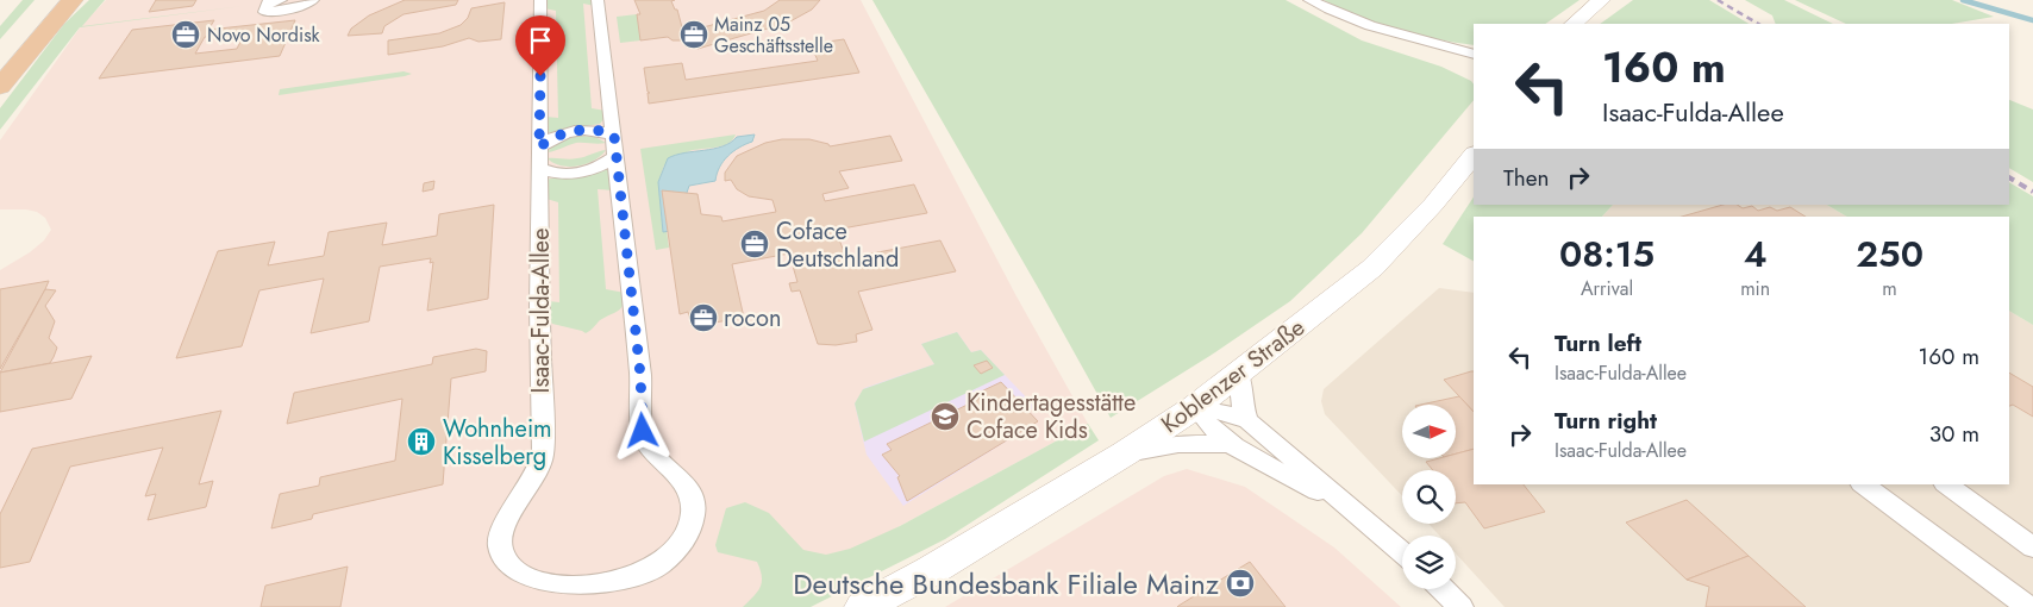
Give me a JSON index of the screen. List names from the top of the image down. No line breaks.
{"streets":{"main road":["Koblenzer Straße"],"street":["Isaac-Fulda-Allee"]},"places":{"office":["Novo Nordisk","Mainz 05 Geschäftsstelle","Coface Deutschland","rocon"],"school or university":["Kindertagesstätte Coface Kids"],"building":["Wohnheim Kisselberg"],"bank":["Deutsche Bundesbank Filiale Mainz"]},"north":"right","page":{"turn":["160 m","Isaac-Fulda-Allee"],"then":"Then","eta":["08:15","Arrival","4","min","250","m"],"list":[{"name":"Turn left","note":"Isaac-Fulda-Allee","value":"160 m"},{"name":"Turn right","note":"Isaac-Fulda-Allee","value":"30 m"}]}}
